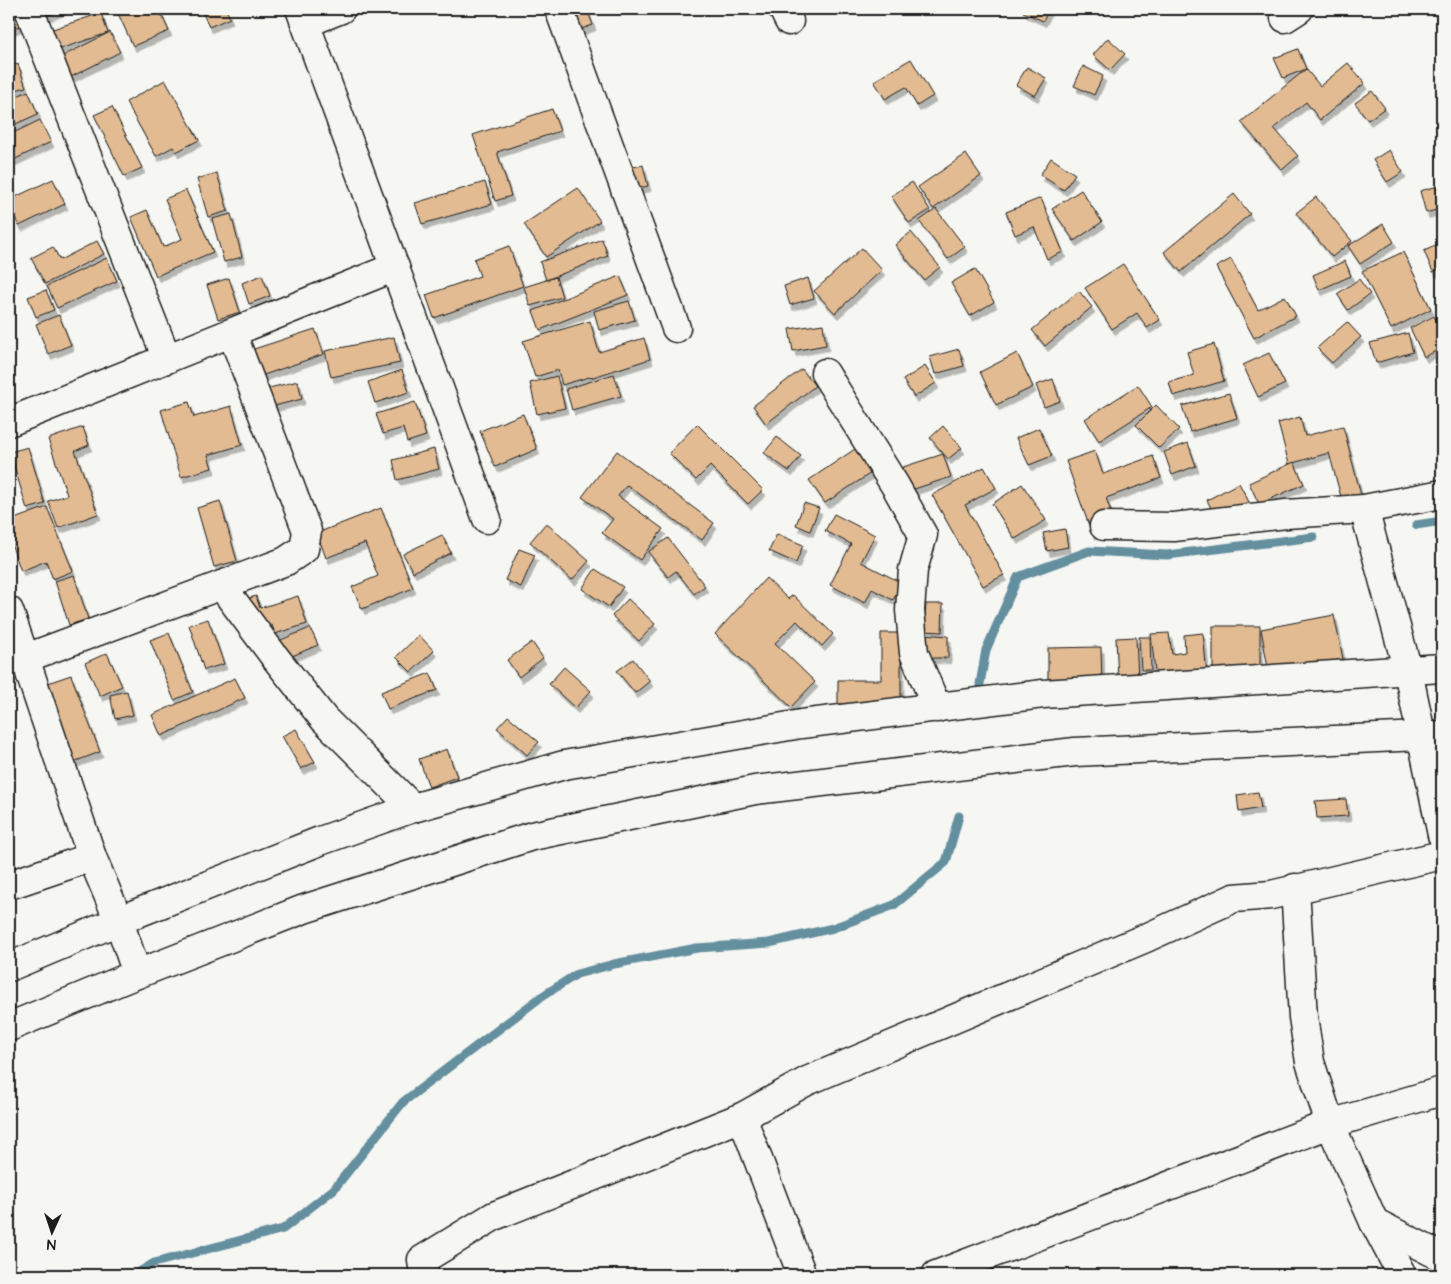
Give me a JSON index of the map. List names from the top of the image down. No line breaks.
{"north":"bottom"}
